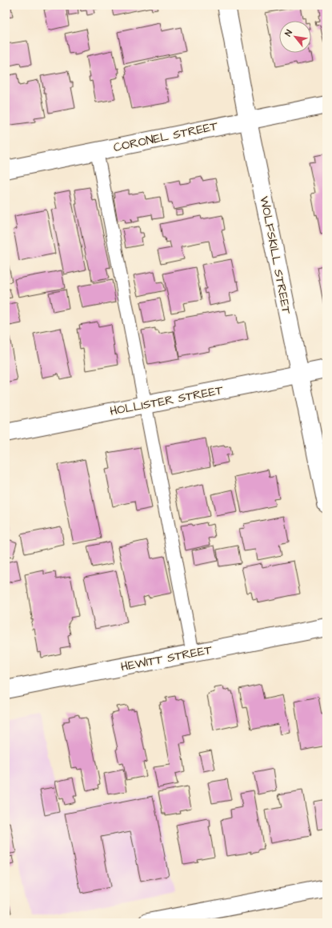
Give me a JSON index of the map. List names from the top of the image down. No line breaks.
{"streets":{"street":["CORONEL STREET","WOLFSKILL STREET","HOLLISTER STREET","HEWITT STREET"]},"crossings":[["CORONEL STREET","WOLFSKILL STREET"],["WOLFSKILL STREET","HOLLISTER STREET"]],"north":"top left"}
